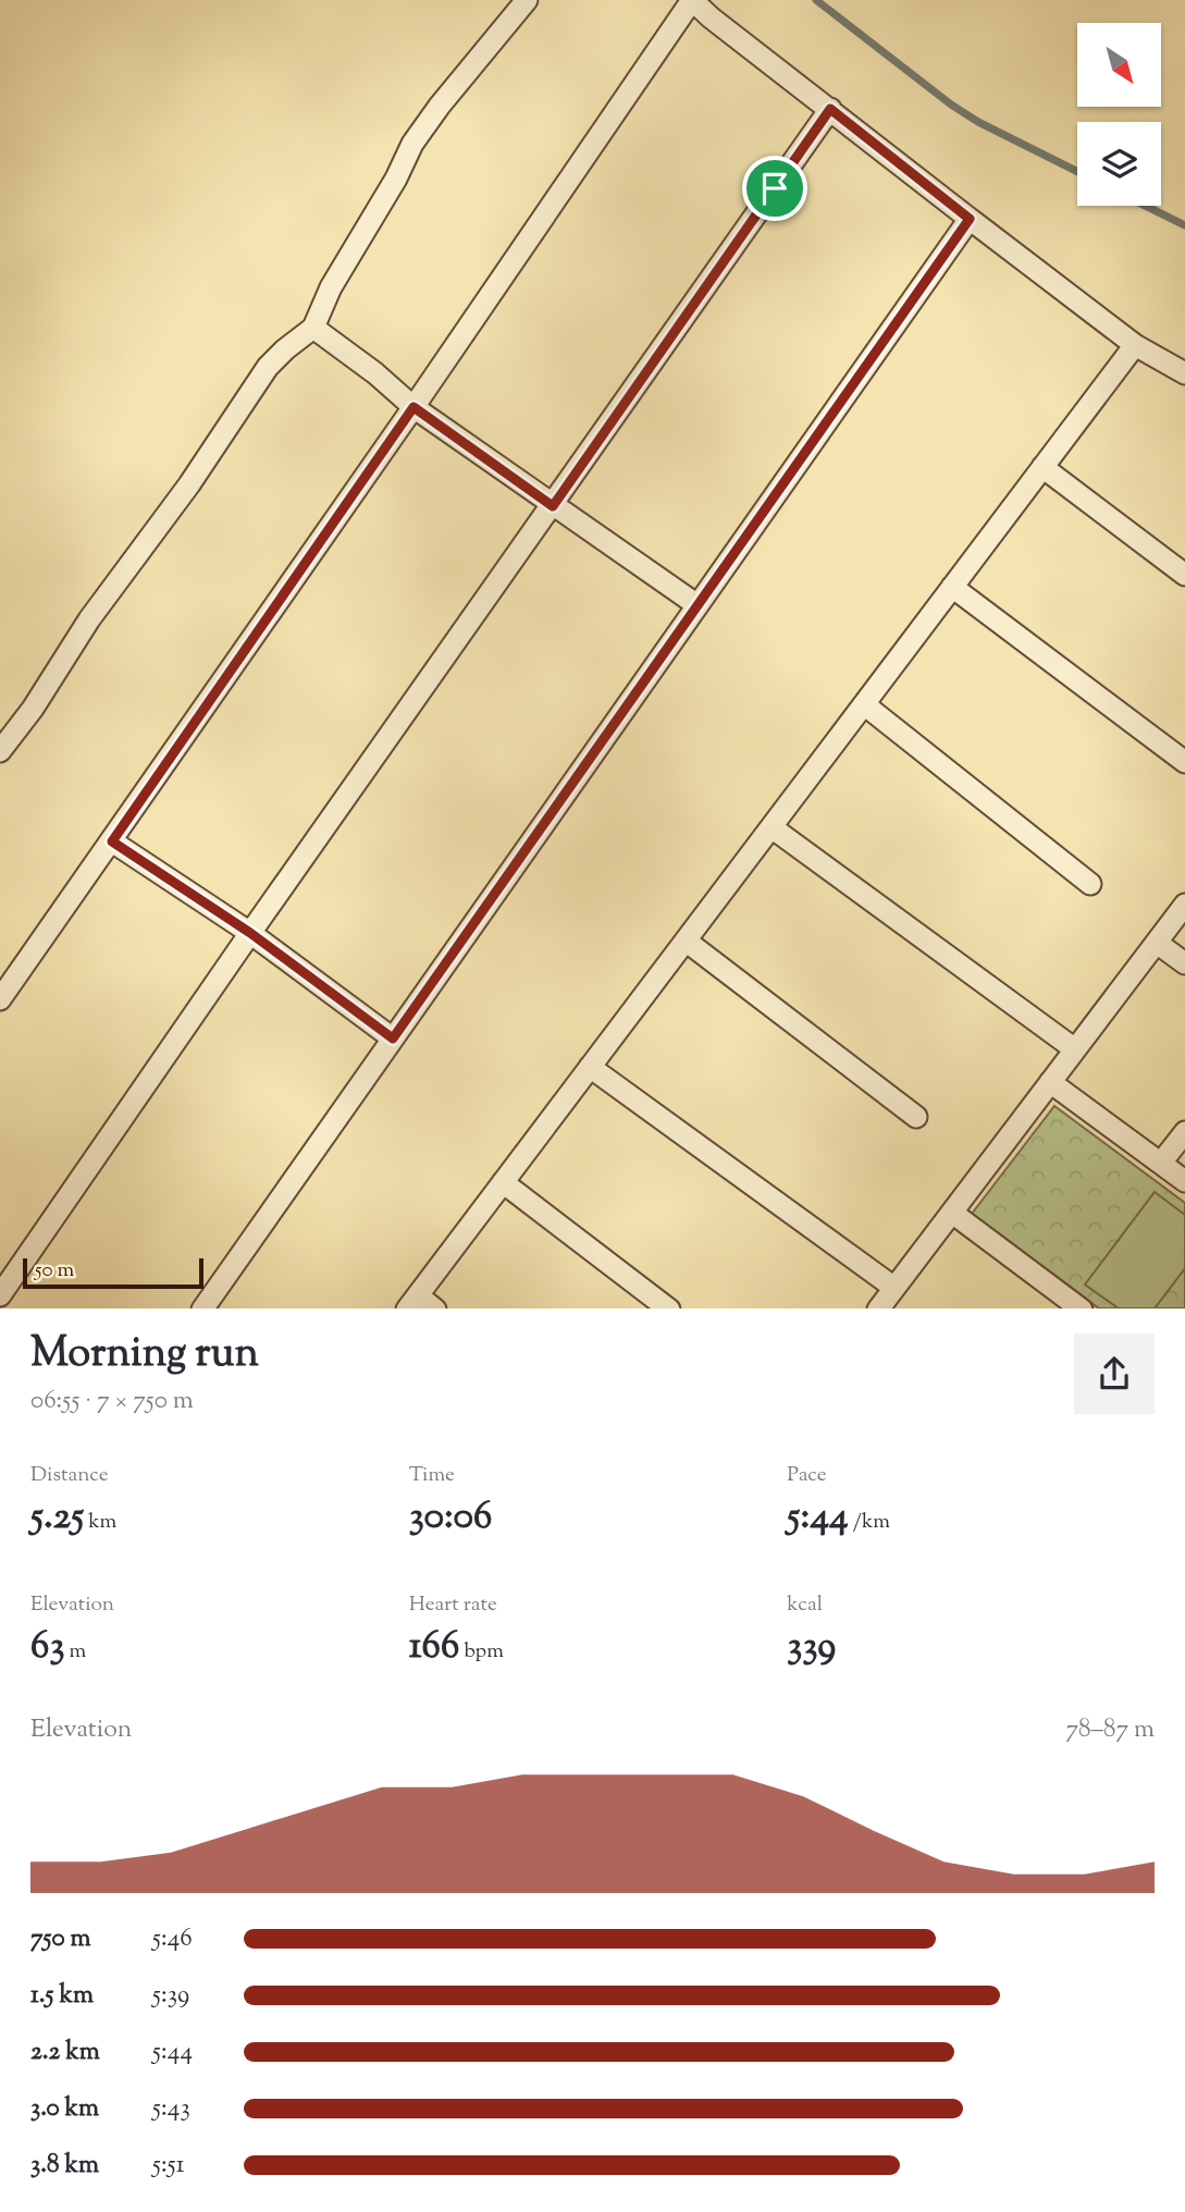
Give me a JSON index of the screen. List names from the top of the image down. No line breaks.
{"scale_bar":"50 m","north":"bottom right","page":{"scale":"50 m","heading":["Morning run","06:55 · 7 × 750 m"],"stats":[["Distance","5.25 km"],["Time","30:06"],["Pace","5:44 /km"],["Elevation","63 m"],["Heart rate","166 bpm"],["kcal","339"]],"chart":["Elevation","78–87 m"],"list":[{"name":"750 m","note":"5:46"},{"name":"1.5 km","note":"5:39"},{"name":"2.2 km","note":"5:44"},{"name":"3.0 km","note":"5:43"},{"name":"3.8 km","note":"5:51"}]}}
